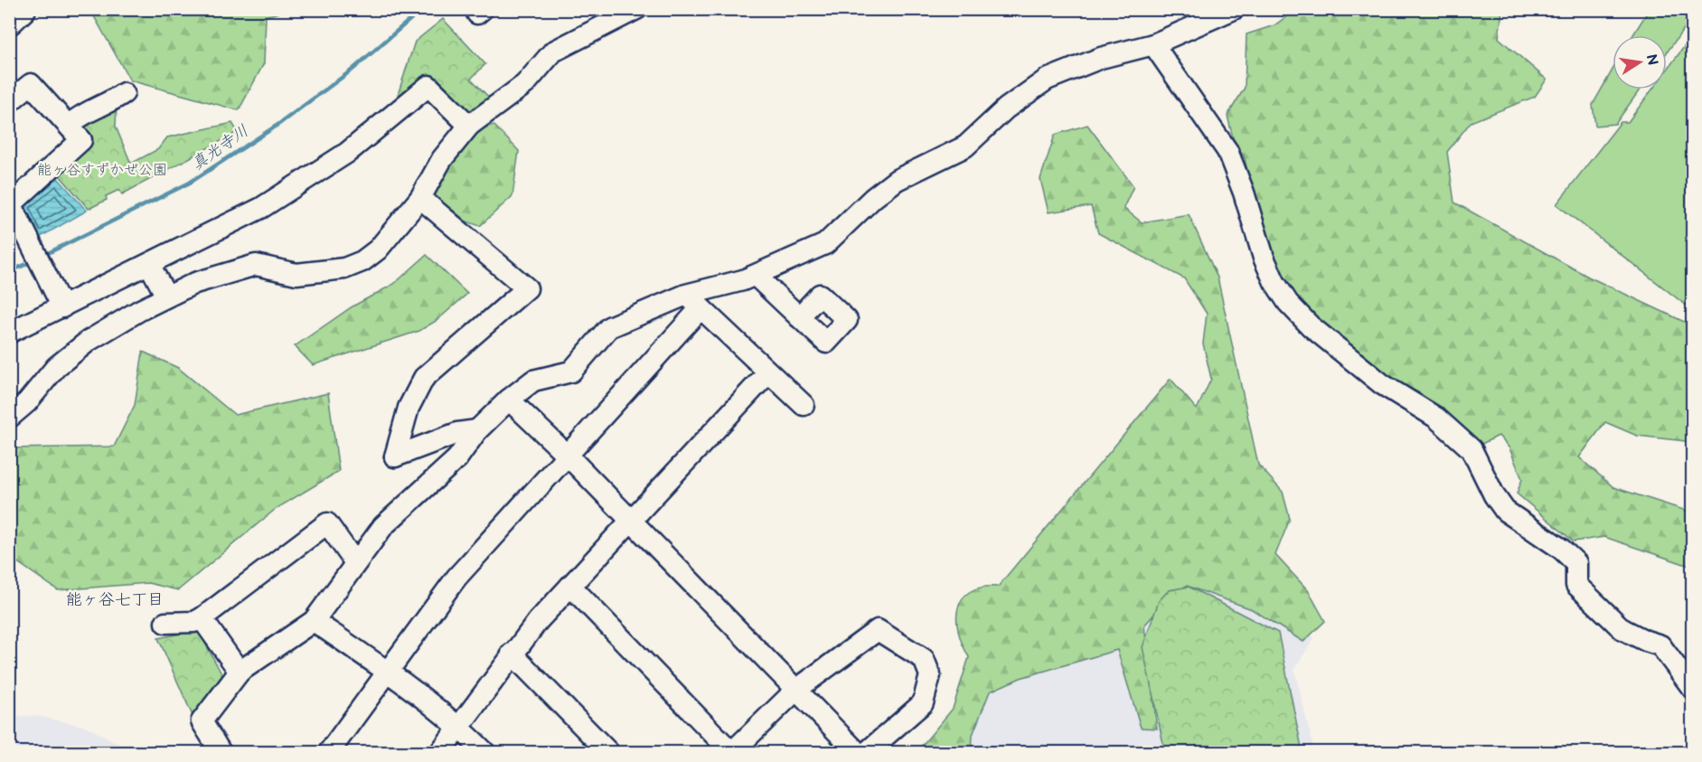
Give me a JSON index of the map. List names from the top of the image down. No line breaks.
{"districts":["能ヶ谷七丁目"],"water":["真光寺川"],"parks":["能ヶ谷すずかぜ公園"],"north":"right"}
